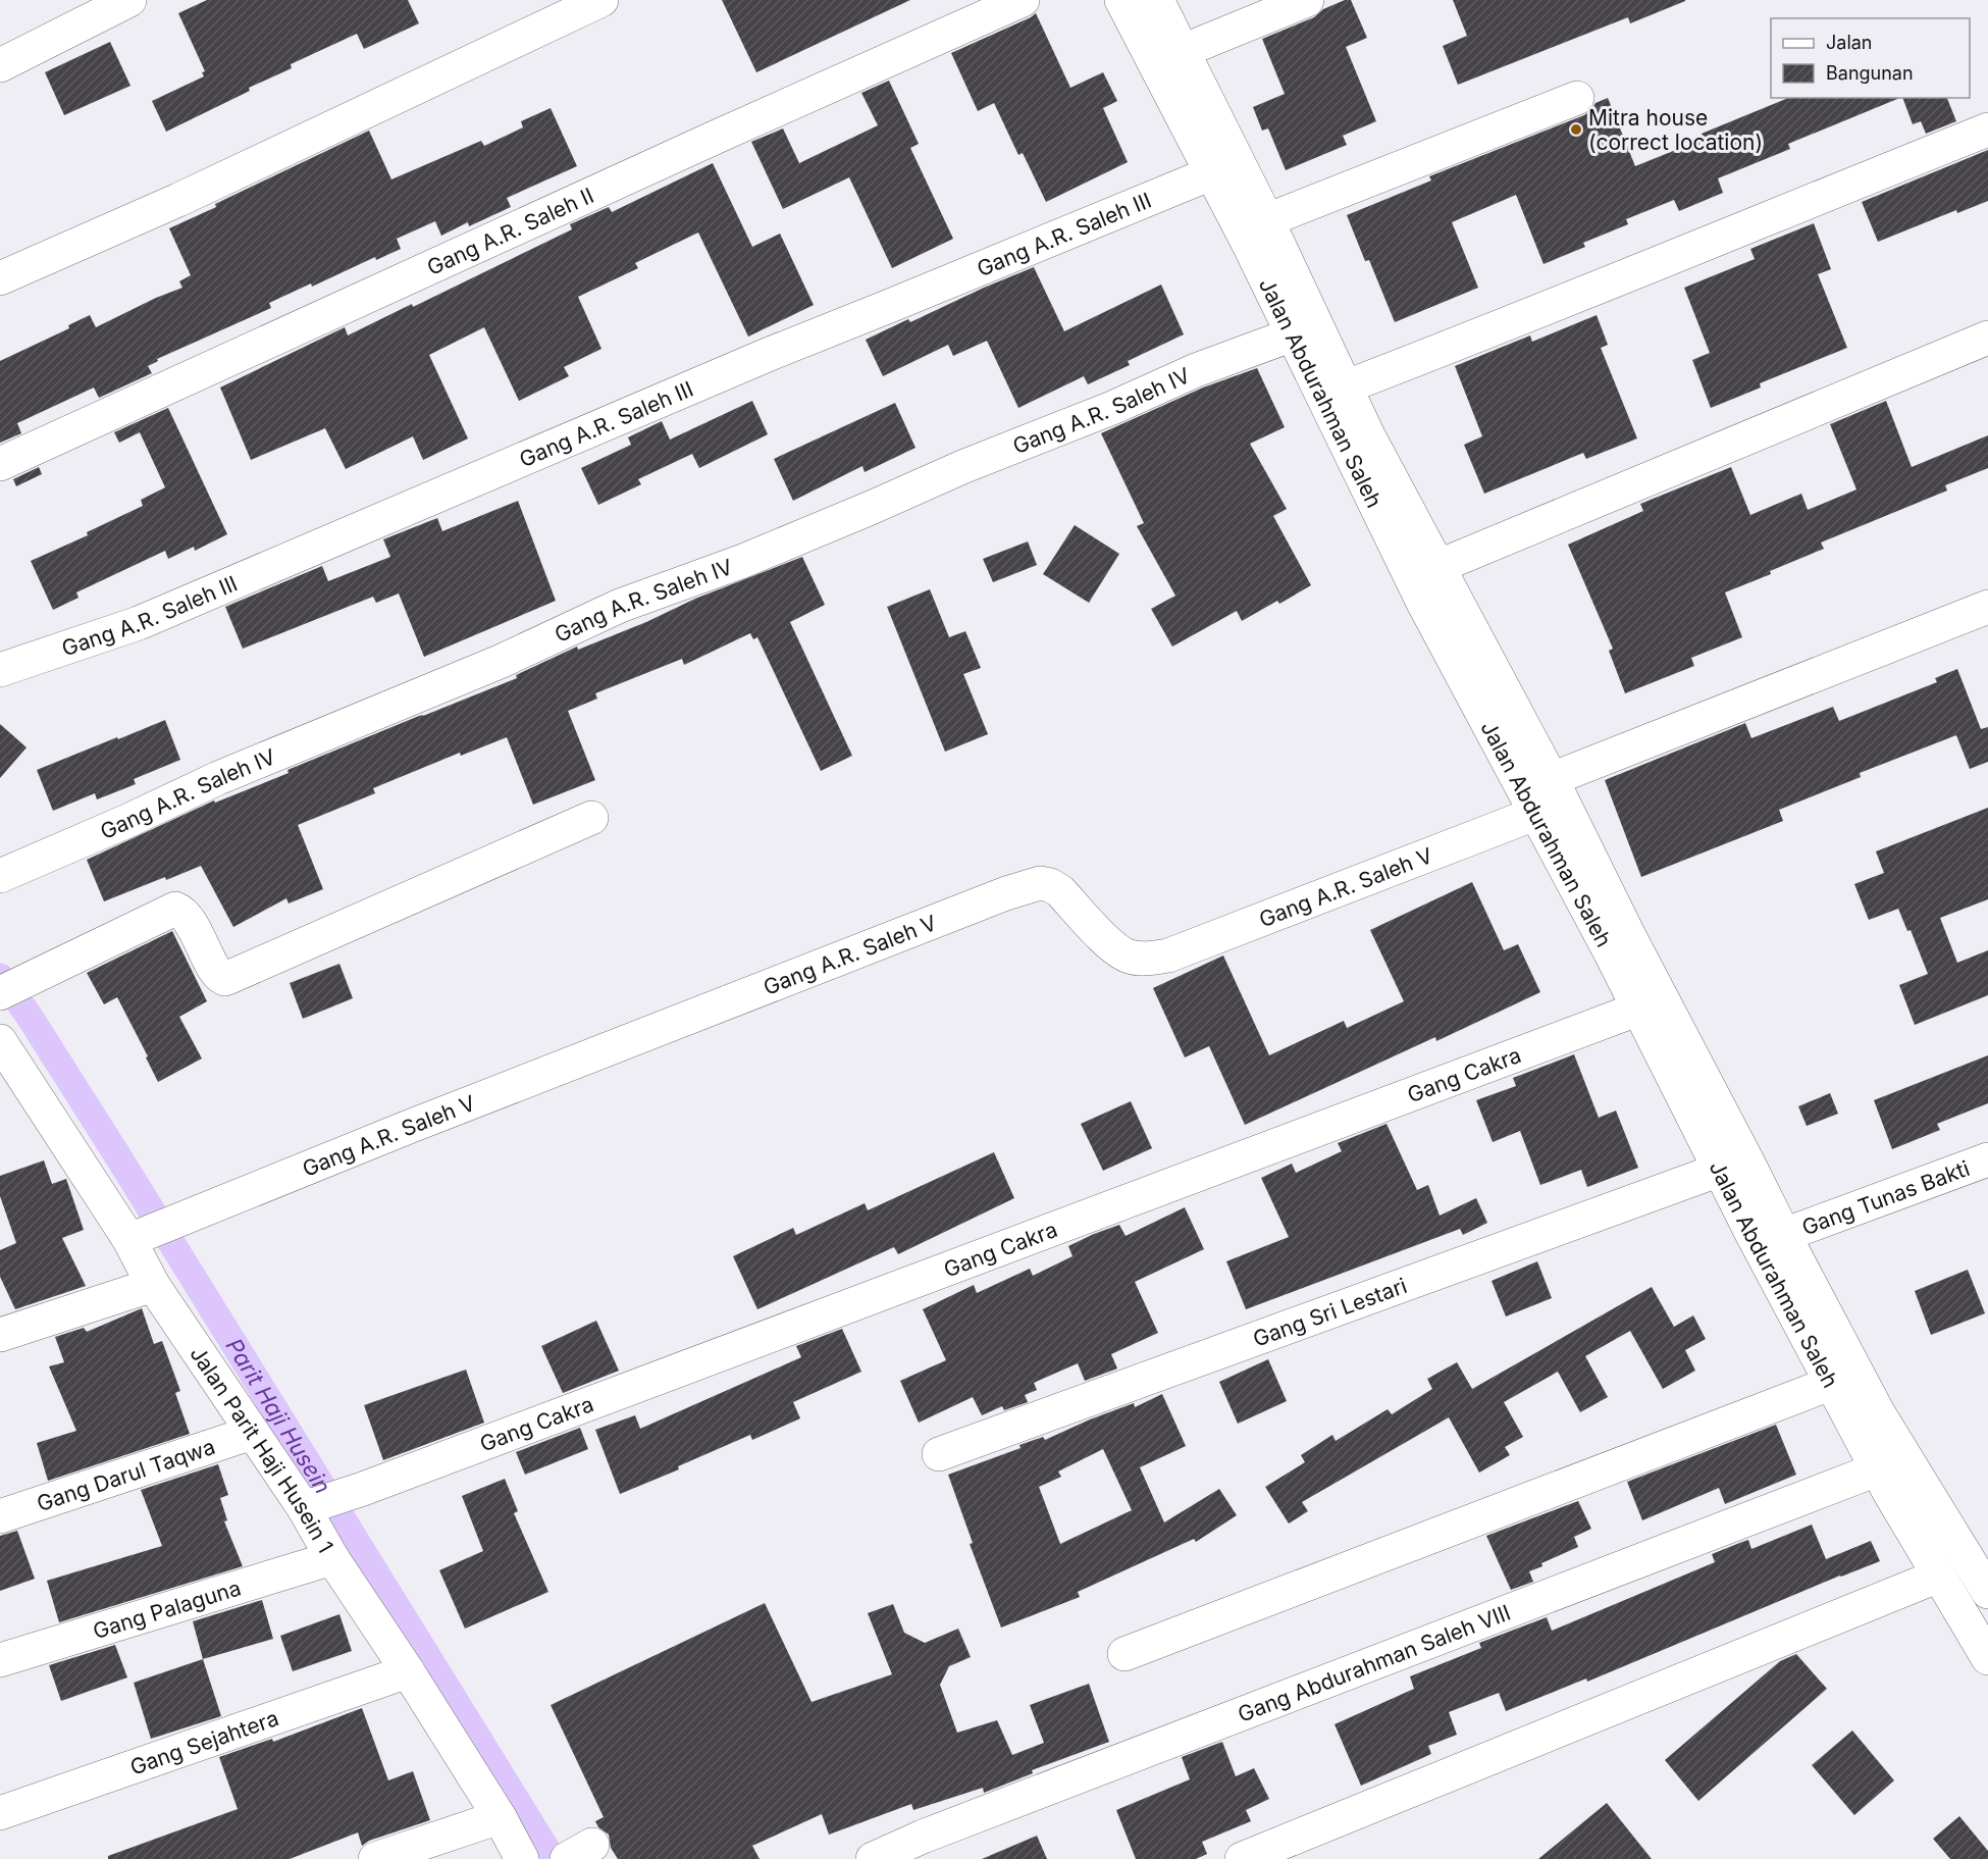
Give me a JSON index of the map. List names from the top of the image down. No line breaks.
{"streets":{"street":["Gang A.R. Saleh II","Gang A.R. Saleh III","Jalan Abdurahman Saleh","Gang A.R. Saleh IV","Gang A.R. Saleh V","Gang Cakra","Gang Tunas Bakti","Gang Sri Lestari","Jalan Parit Haji Husein 1","Gang Darul Taqwa","Gang Palaguna","Gang Abdurahman Saleh VIII","Gang Sejahtera"]},"crossings":[["Gang A.R. Saleh III","Jalan Abdurahman Saleh"],["Jalan Abdurahman Saleh","Gang A.R. Saleh IV"],["Jalan Abdurahman Saleh","Gang A.R. Saleh V"],["Jalan Abdurahman Saleh","Gang Cakra"],["Jalan Abdurahman Saleh","Gang Tunas Bakti"],["Jalan Abdurahman Saleh","Gang Sri Lestari"],["Jalan Abdurahman Saleh","Gang Abdurahman Saleh VIII"],["Gang A.R. Saleh V","Jalan Parit Haji Husein 1"],["Gang Cakra","Jalan Parit Haji Husein 1"],["Jalan Parit Haji Husein 1","Gang Darul Taqwa"],["Jalan Parit Haji Husein 1","Gang Palaguna"],["Jalan Parit Haji Husein 1","Gang Sejahtera"]],"water":["Parit Haji Husein"],"places":["Mitra house (correct location)"],"legend":["Jalan","Bangunan"]}
